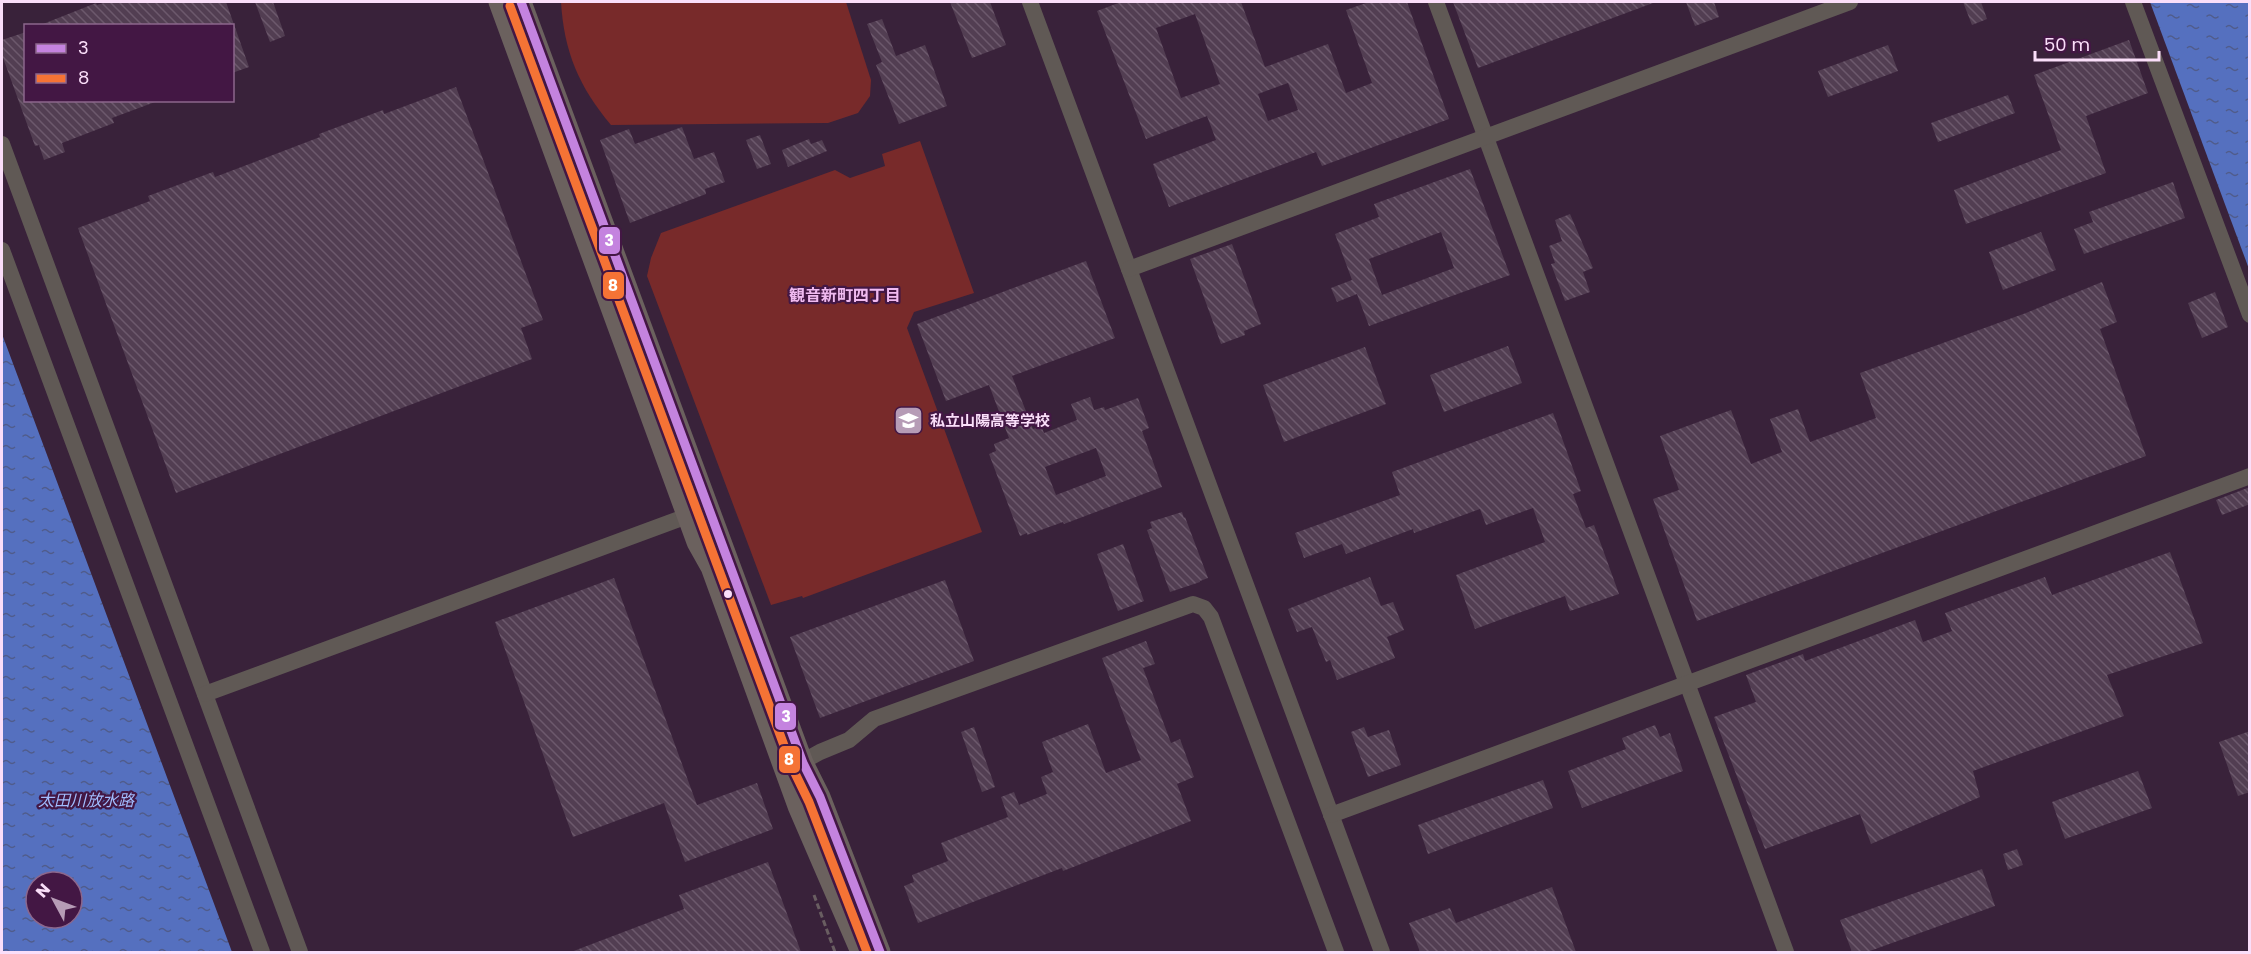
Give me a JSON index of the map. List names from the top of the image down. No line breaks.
{"districts":["観音新町四丁目"],"water":["太田川放水路"],"places":{"school or university":["私立山陽高等学校"]},"lines":["transit line 3","transit line 8"],"legend":["3","8"],"scale_bar":"50 m","north":"top left"}
